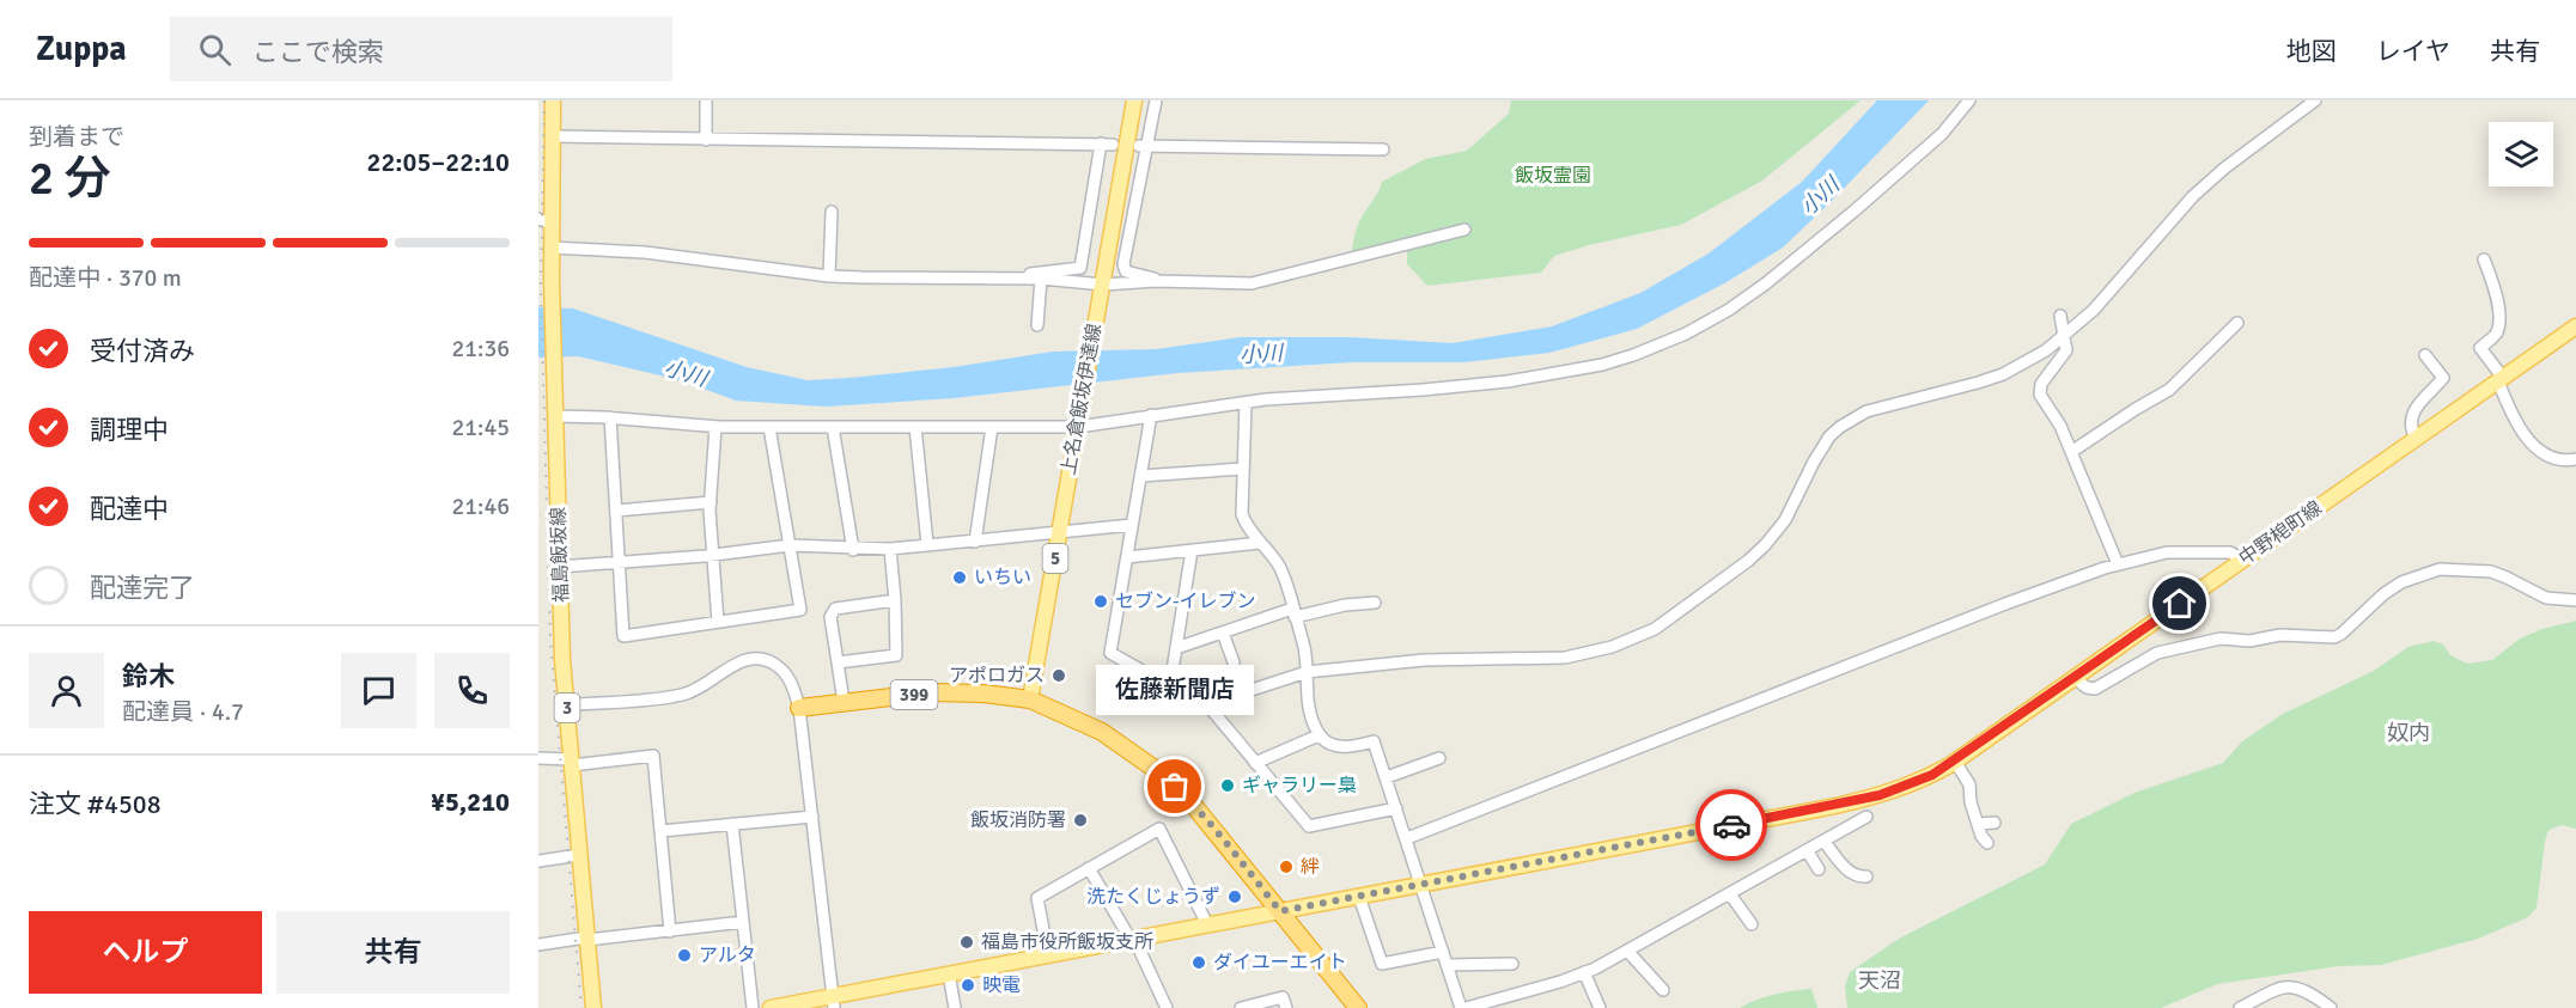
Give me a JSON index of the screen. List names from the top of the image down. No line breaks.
{"streets":{"highway":["399"],"main road":["上名倉飯坂伊達線","中野梍町線","福島飯坂線","5","3"]},"crossings":[["上名倉飯坂伊達線","399"],["中野梍町線","399"]],"districts":["奴内","天沼"],"water":["小川"],"parks":["飯坂霊園"],"places":["いちい","セブン-イレブン","アポロガス","ギャラリー梟","佐藤新聞店","飯坂消防署","絆","洗たくじょうず","福島市役所飯坂支所","アルタ","ダイユーエイト","映電"],"page":{"header":"Zuppa","search":"ここで検索","nav":["地図","レイヤ","共有"],"heading":["2 分","到着まで","22:05–22:10"],"panel":["鈴木","配達員 · 4.7","注文 #4508","¥5,210"],"bar":"配達中 · 370 m","list":[["受付済み","21:36"],["調理中","21:45"],["配達中","21:46"],"配達完了"],"bubble":"佐藤新聞店","buttons":["ヘルプ","共有"]}}
